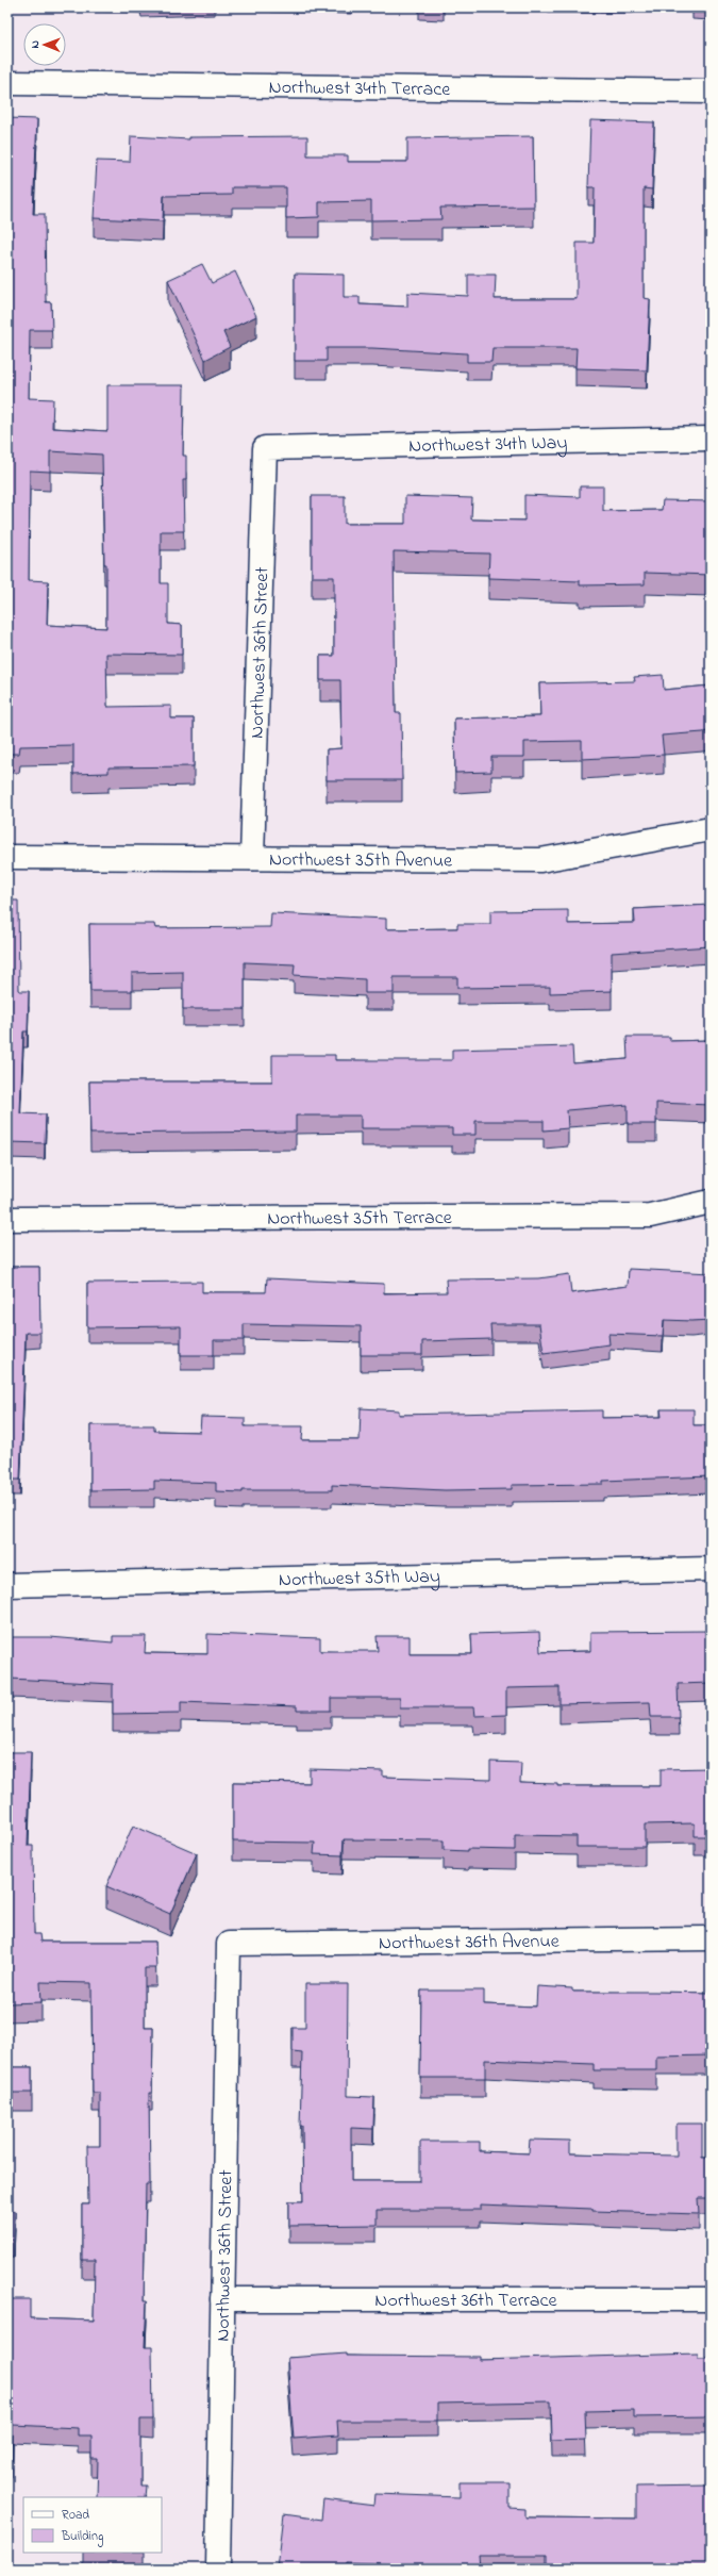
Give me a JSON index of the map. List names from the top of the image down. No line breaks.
{"streets":{"street":["Northwest 34th Terrace","Northwest 34th Way","Northwest 36th Street","Northwest 35th Avenue","Northwest 35th Terrace","Northwest 35th Way","Northwest 36th Avenue","Northwest 36th Terrace"]},"crossings":[["Northwest 34th Way","Northwest 36th Street"],["Northwest 36th Street","Northwest 35th Avenue"],["Northwest 36th Street","Northwest 36th Avenue"],["Northwest 36th Street","Northwest 36th Terrace"]],"legend":["Road","Building"],"north":"left"}
